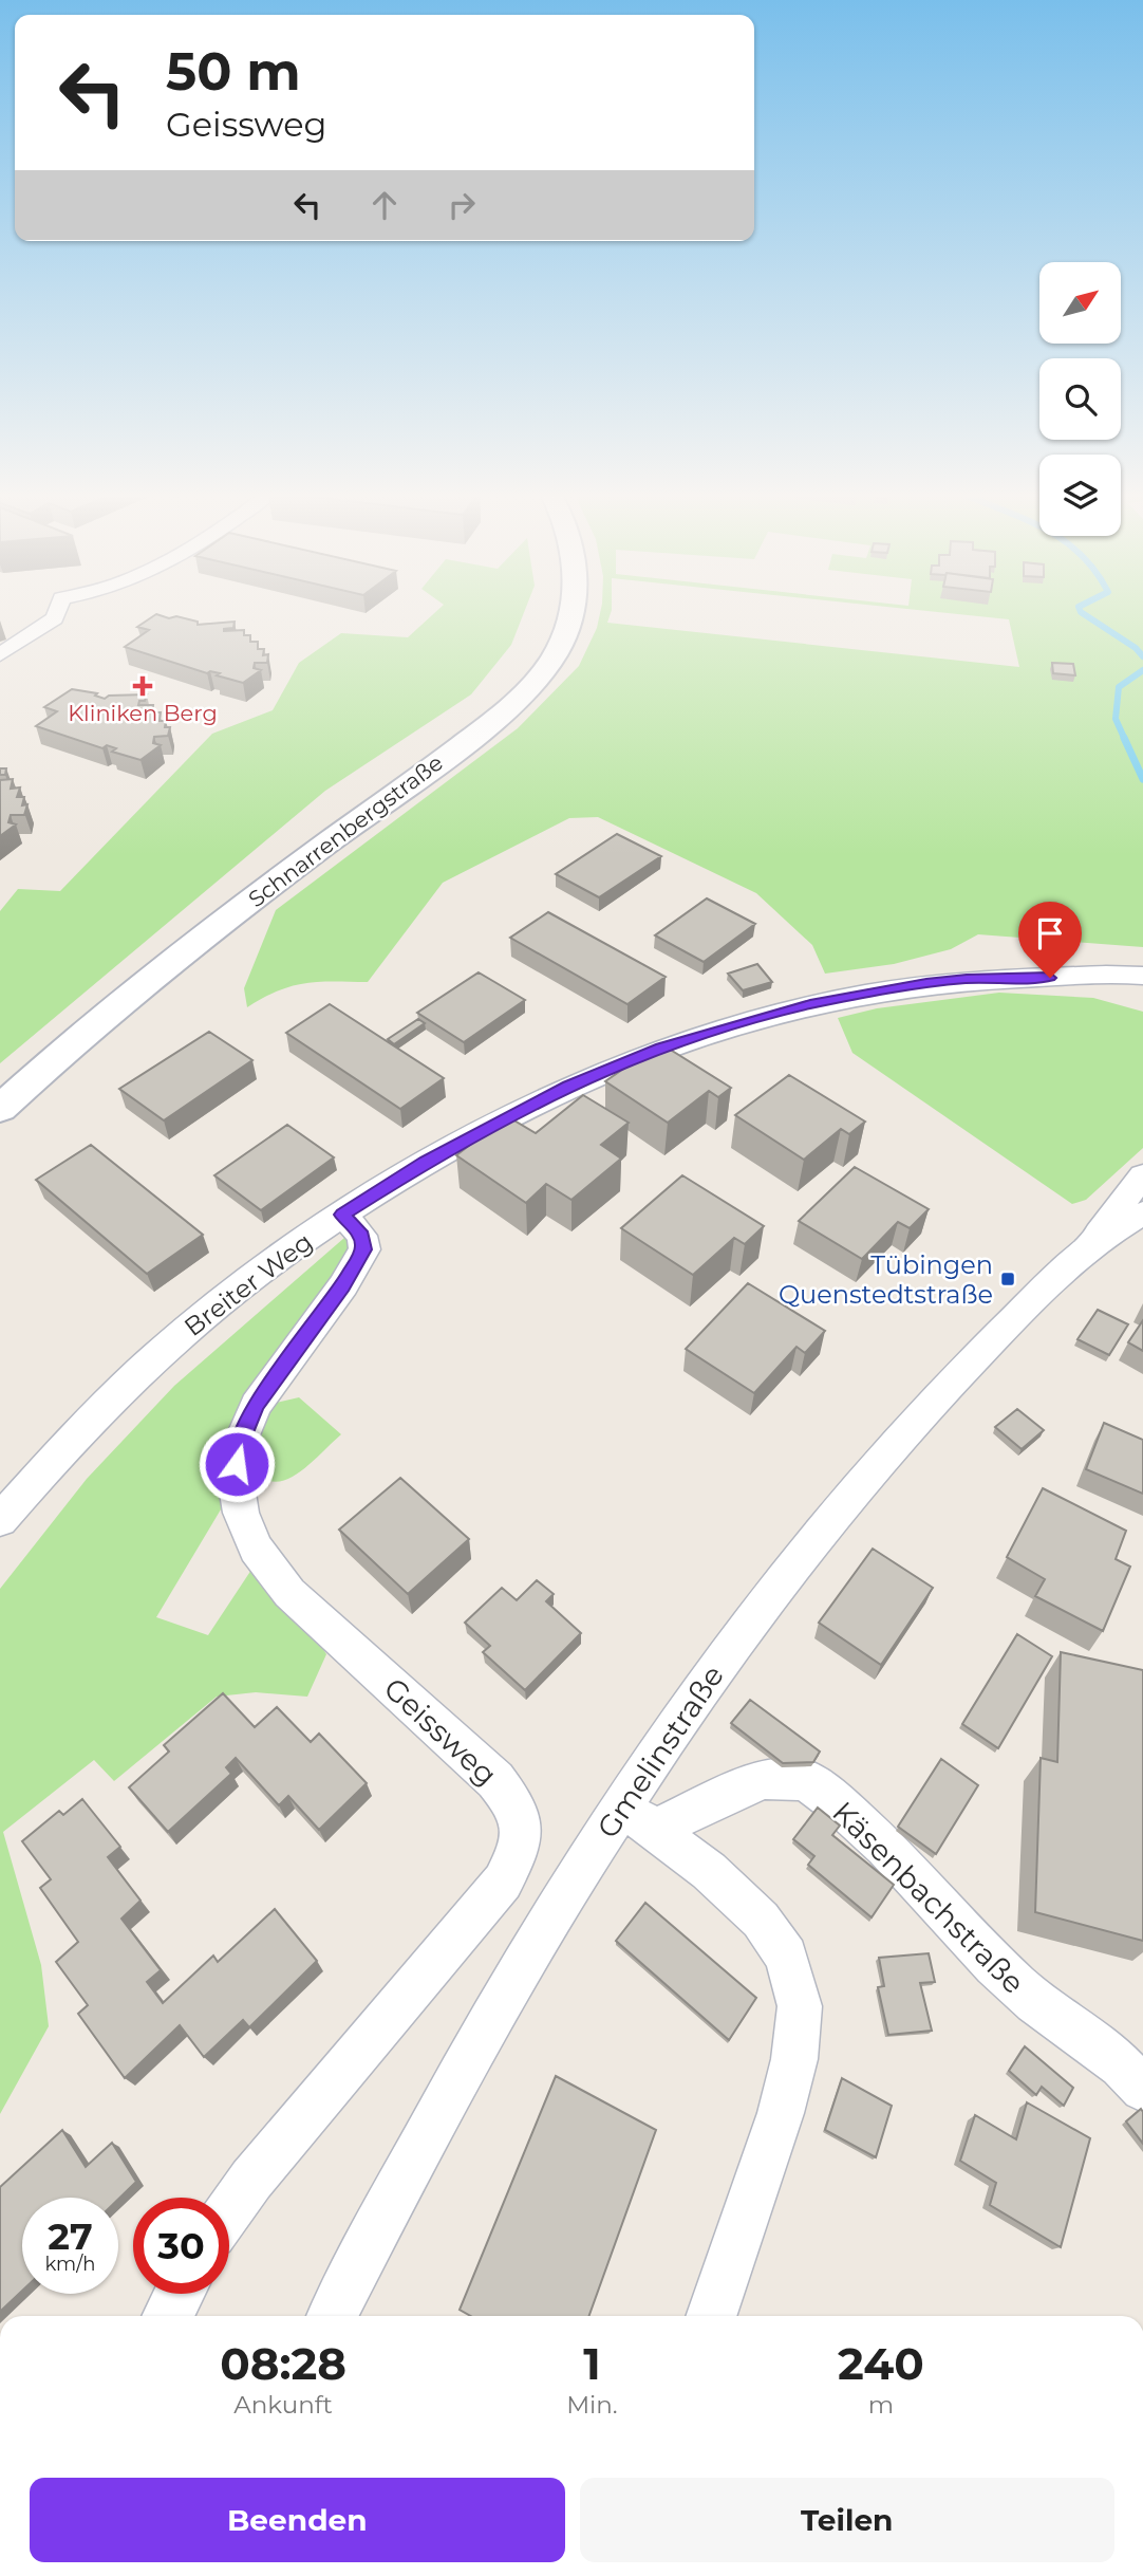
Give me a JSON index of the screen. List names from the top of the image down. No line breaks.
{"streets":{"street":["Schnarrenbergstraße","Breiter Weg","Geissweg","Gmelinstraße","Käsenbachstraße"]},"crossings":[["Breiter Weg","Geissweg"],["Gmelinstraße","Käsenbachstraße"]],"places":{"health":["Kliniken Berg"],"transit":["Tübingen Quenstedtstraße"]},"north":"top right","page":{"turn":["50 m","Geissweg"],"speed":"27 km/h","limit":"30","eta":["08:28","Ankunft","1","Min.","240","m"],"buttons":["Beenden","Teilen"]}}
